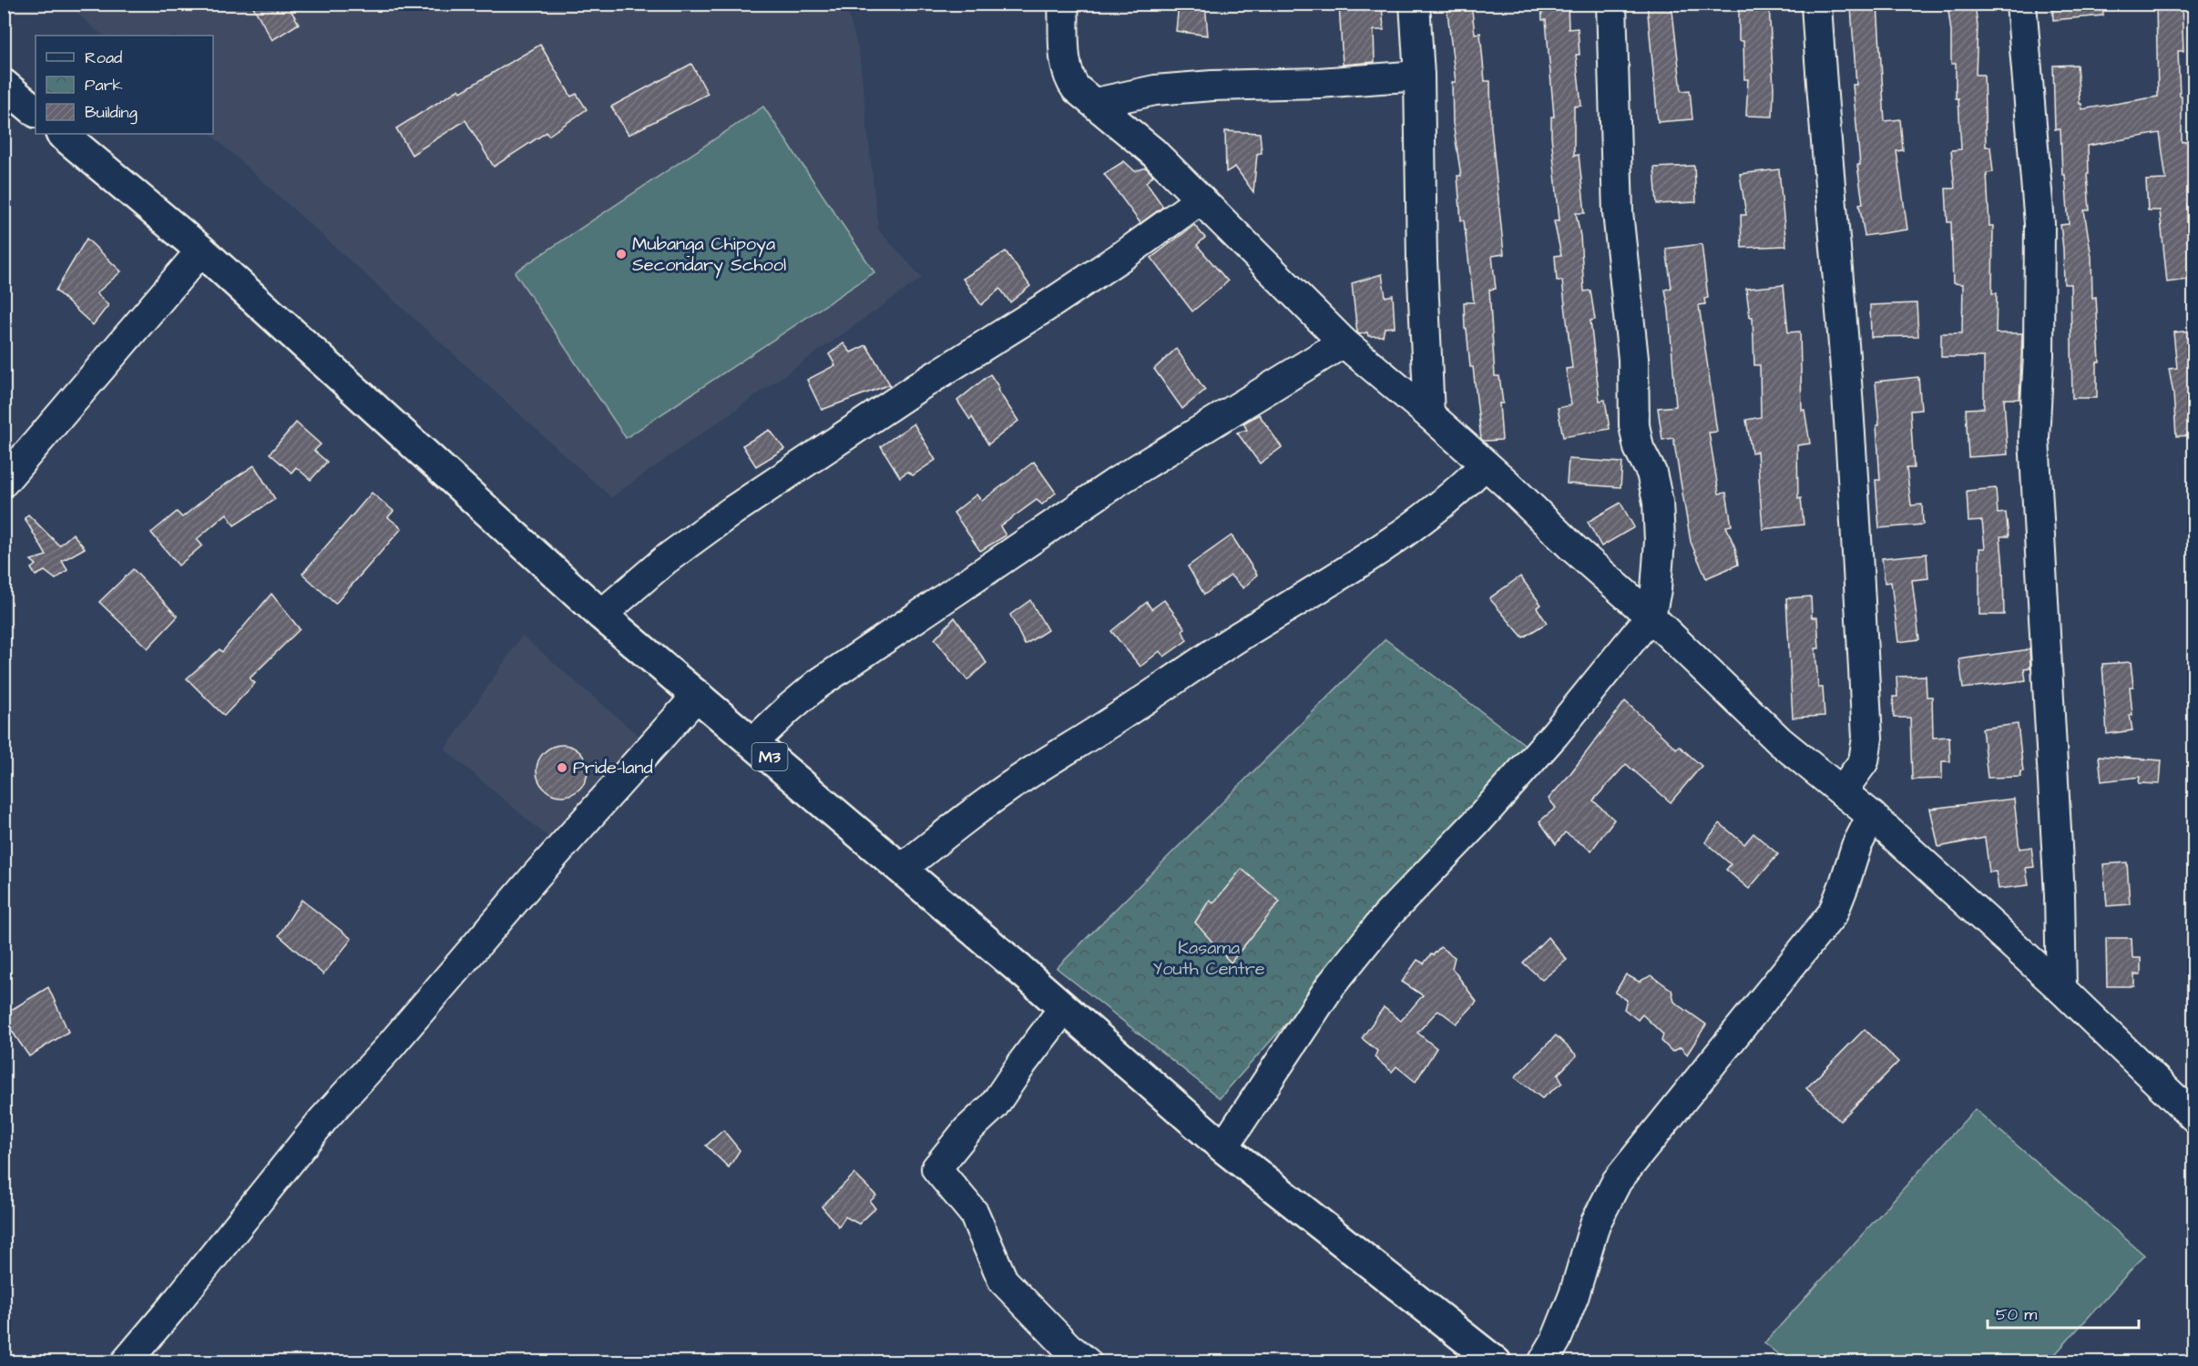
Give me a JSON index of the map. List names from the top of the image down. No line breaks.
{"streets":{"main road":["M3"]},"parks":["Kasama Youth Centre"],"places":["Mubanga Chipoya Secondary School","Pride-land"],"legend":["Road","Park","Building"],"scale_bar":"50 m"}
